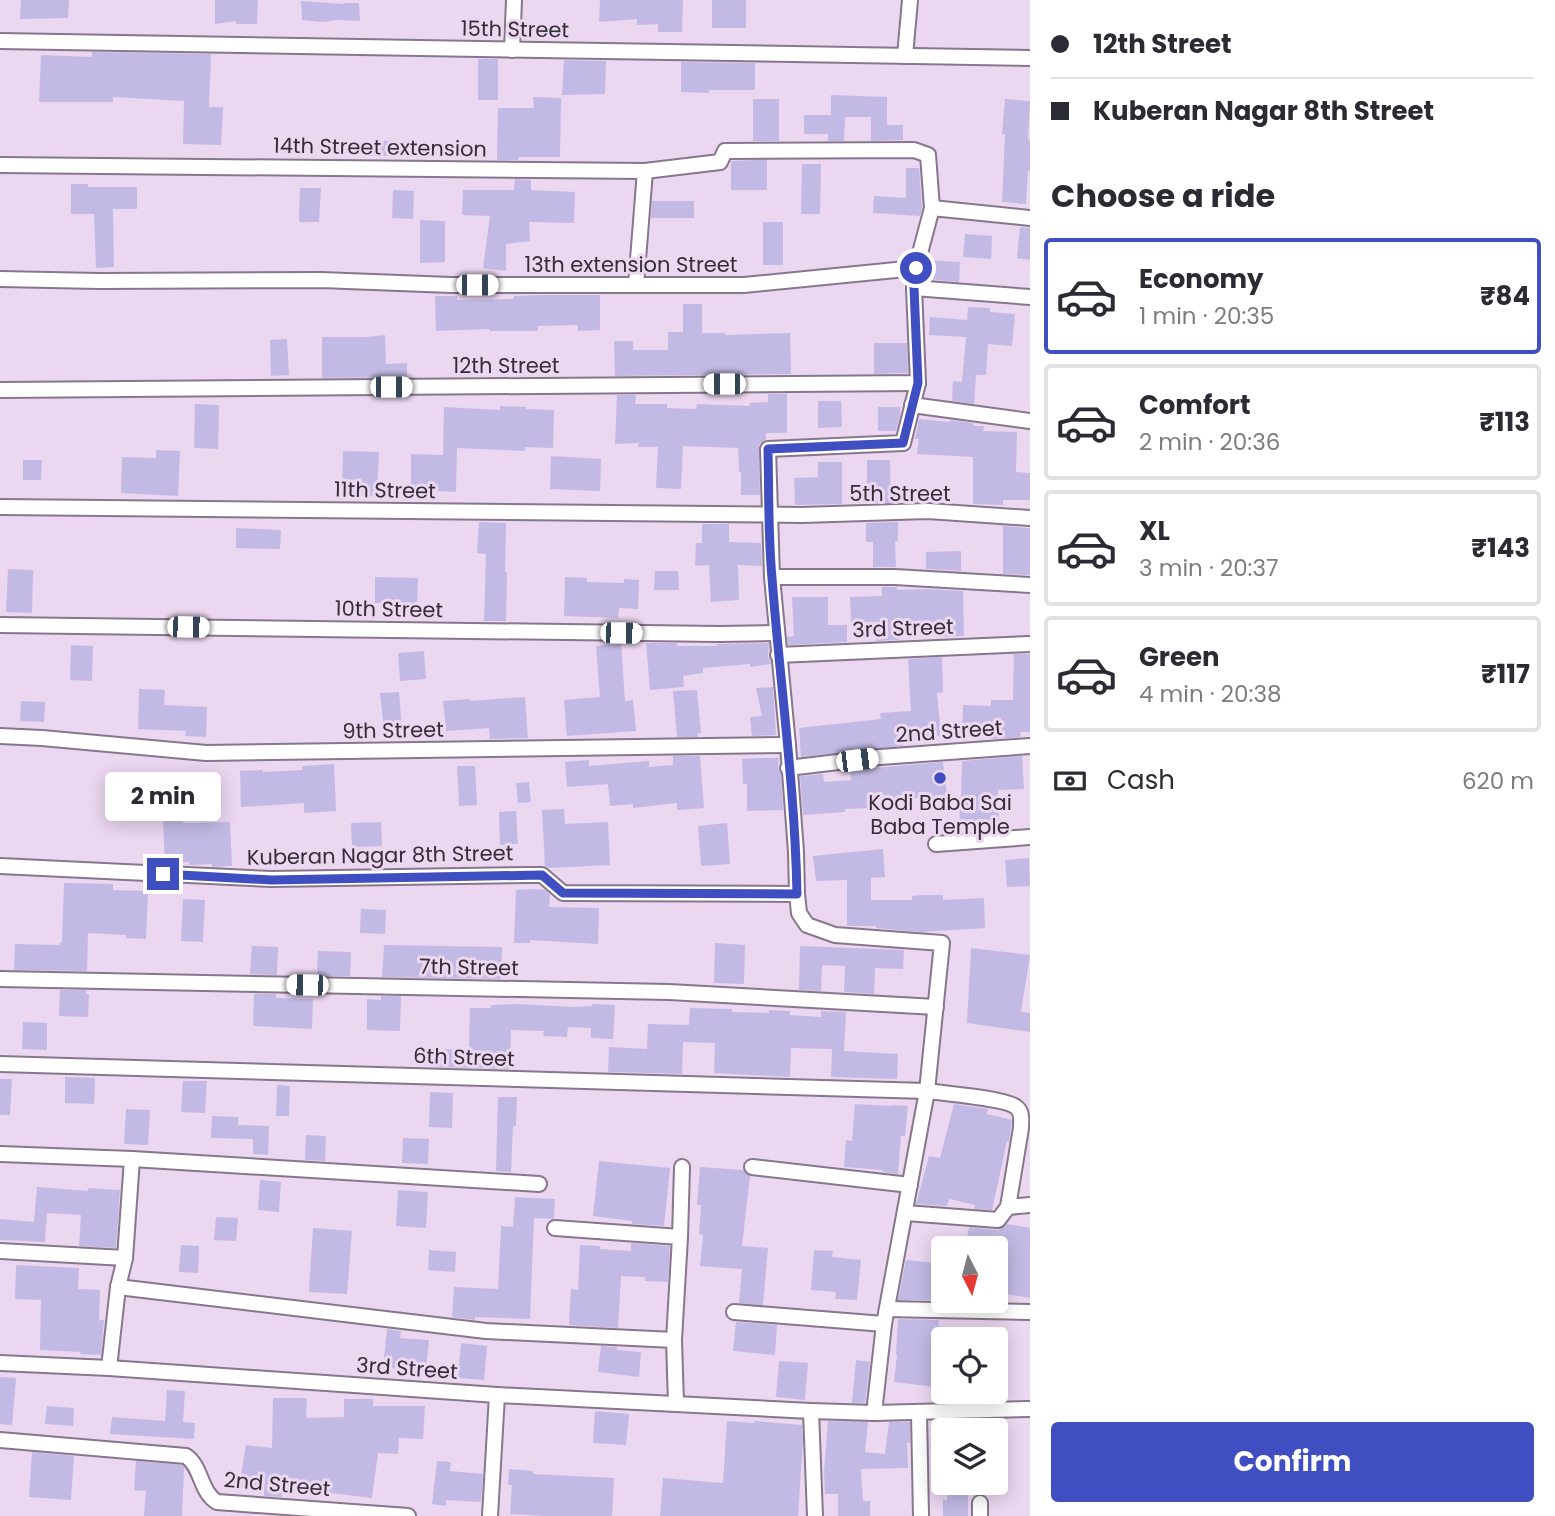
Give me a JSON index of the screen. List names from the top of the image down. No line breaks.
{"streets":{"street":["15th Street","14th Street extension","13th extension Street","12th Street","11th Street","5th Street","10th Street","3rd Street","9th Street","2nd Street","Kuberan Nagar 8th Street","7th Street","6th Street"]},"crossings":[["11th Street","5th Street"]],"places":["Kodi Baba Sai Baba Temple"],"north":"bottom","page":{"banner":["12th Street","Kuberan Nagar 8th Street"],"heading":"Choose a ride","list":[{"name":"Economy","note":"1 min · 20:35","value":"₹84"},{"name":"Comfort","note":"2 min · 20:36","value":"₹113"},{"name":"XL","note":"3 min · 20:37","value":"₹143"},{"name":"Green","note":"4 min · 20:38","value":"₹117"}],"pay":["Cash","620 m"],"bubble":"2 min","buttons":"Confirm"}}
